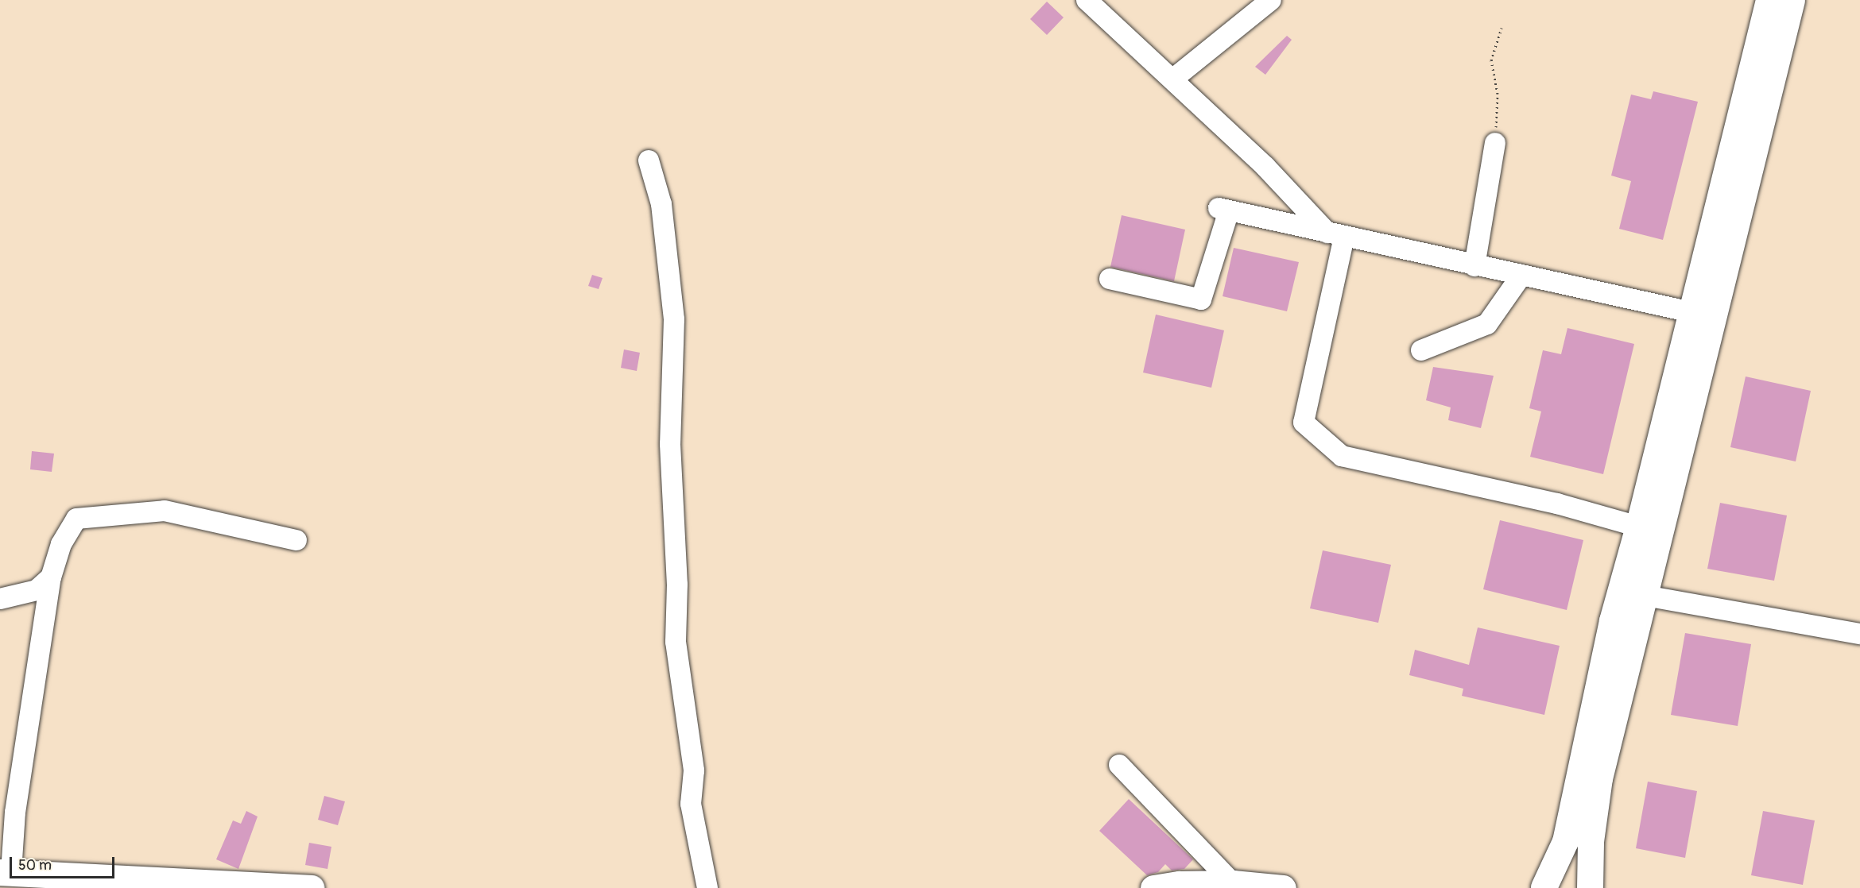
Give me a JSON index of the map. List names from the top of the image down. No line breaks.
{"scale_bar":"50 m"}
